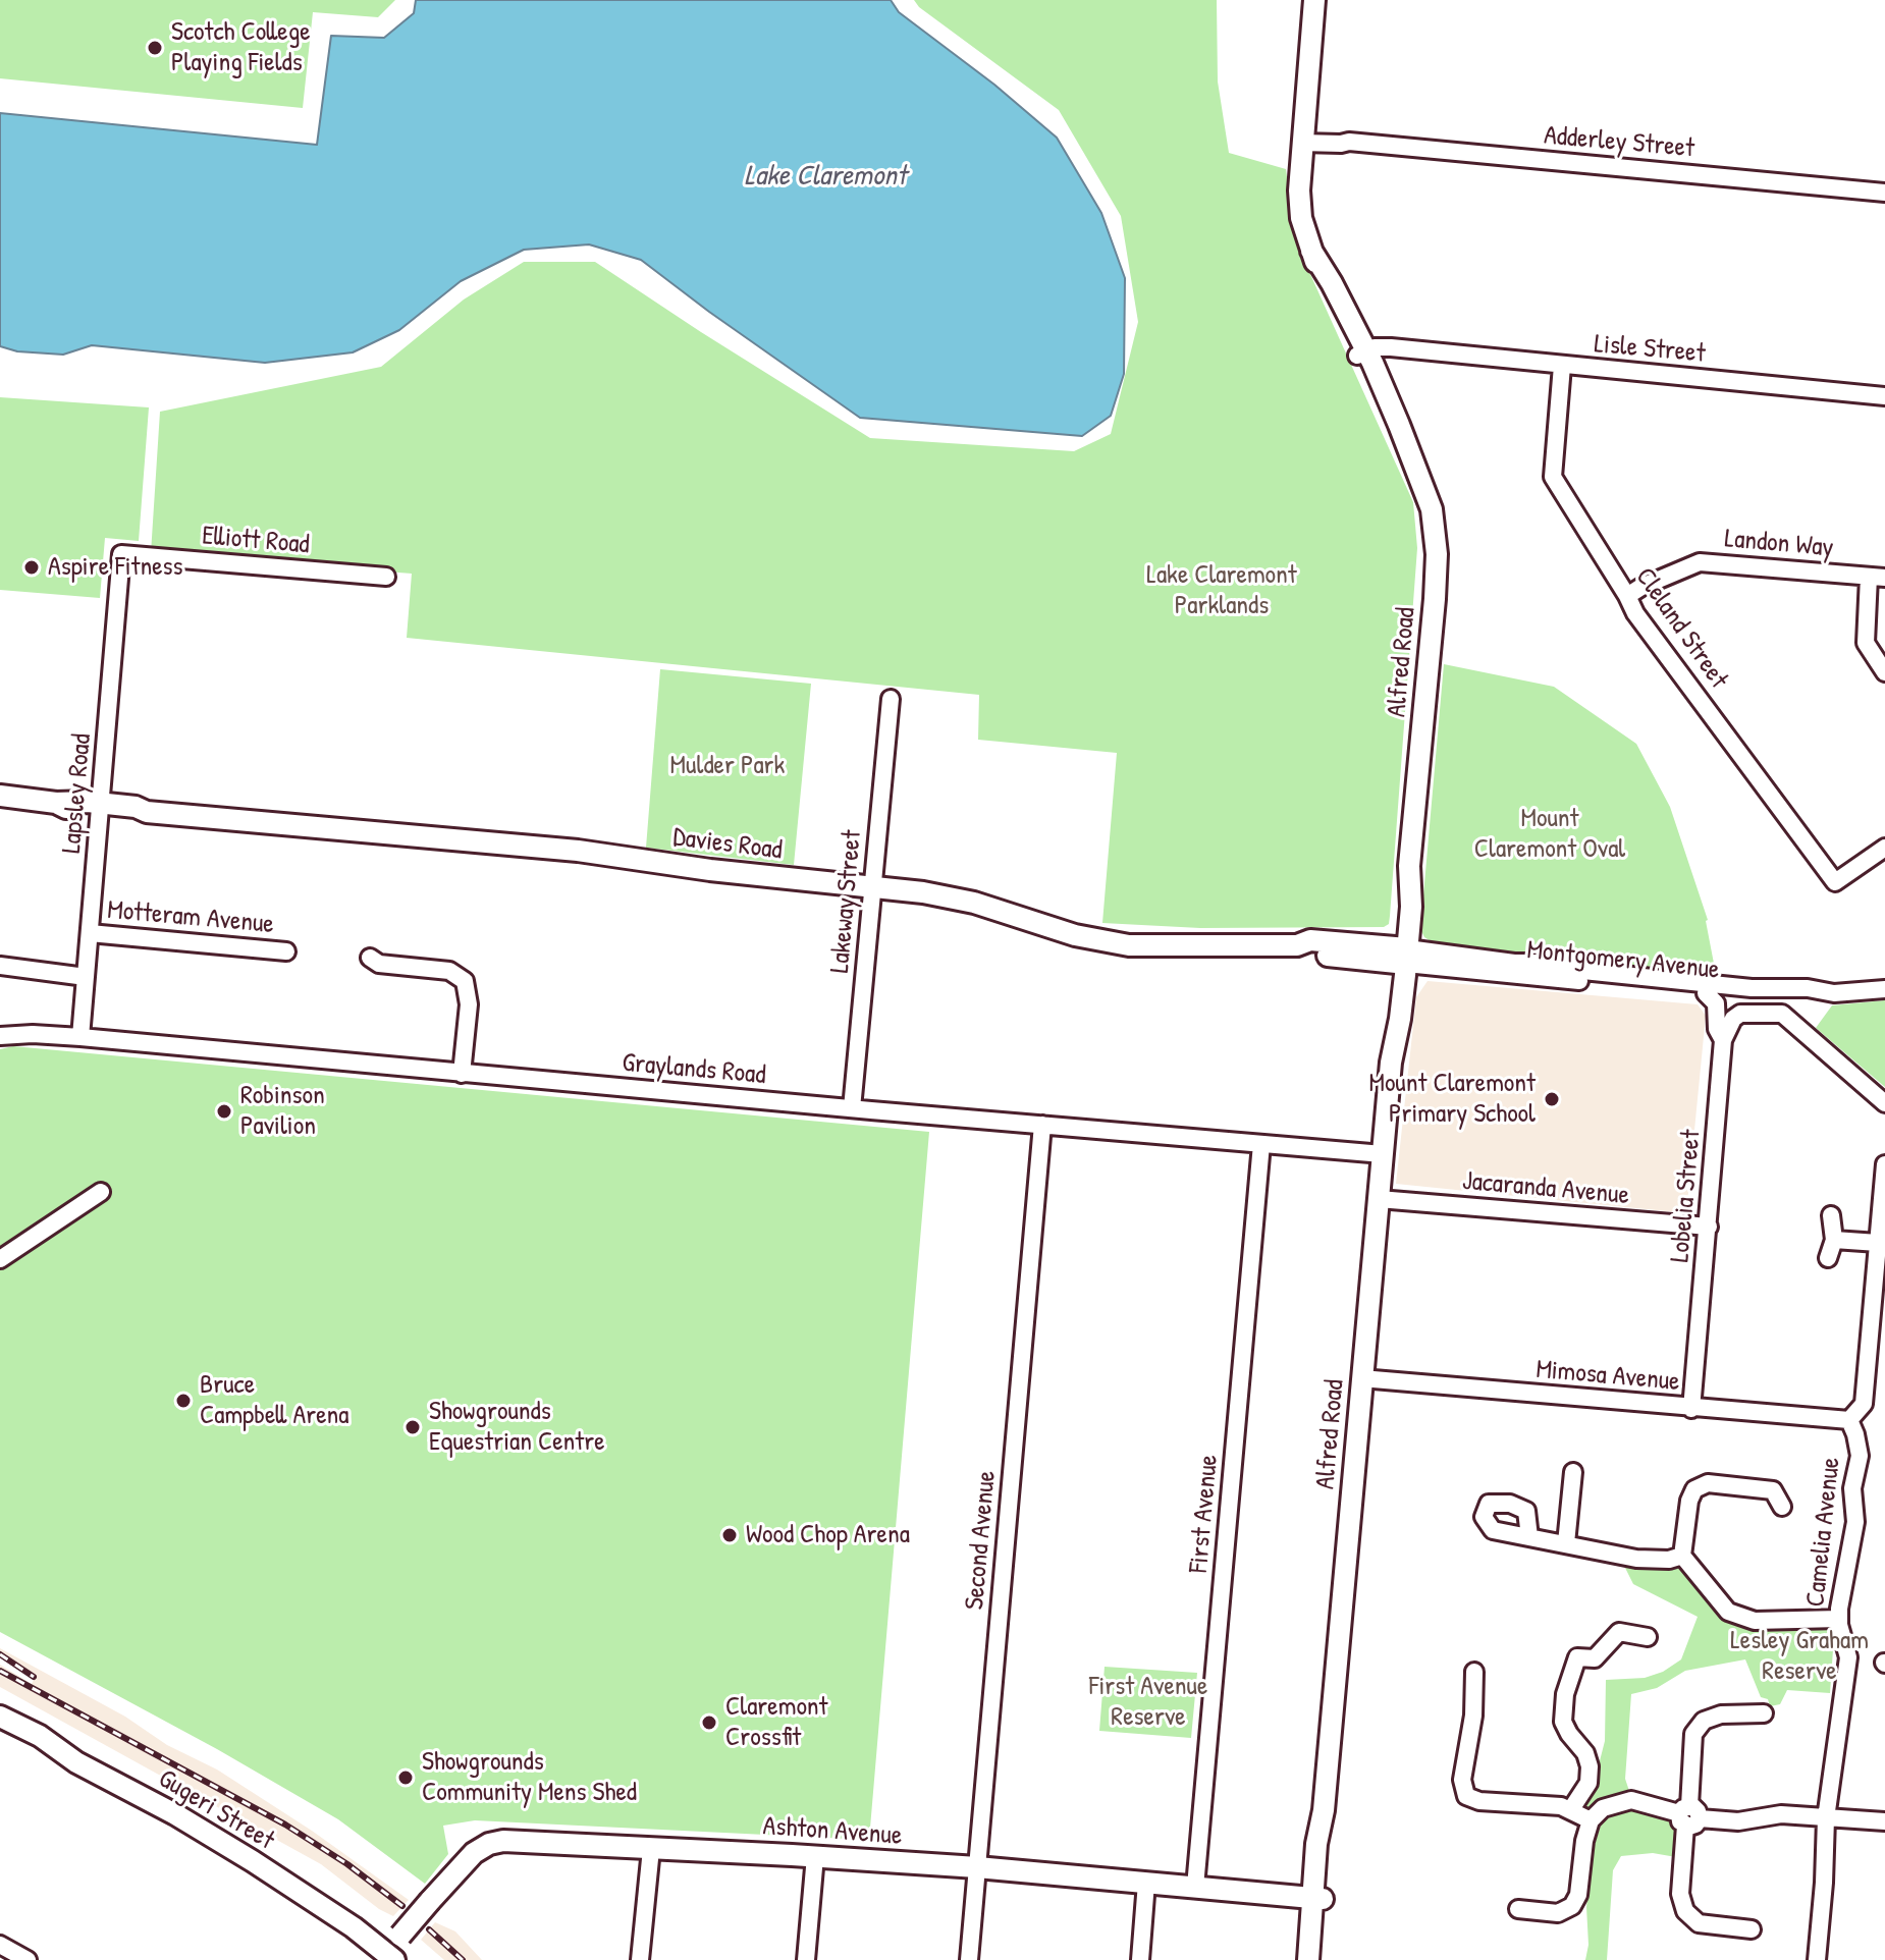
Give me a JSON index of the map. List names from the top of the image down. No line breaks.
{"streets":{"main road":["Alfred Road","Davies Road","Gugeri Street","Ashton Avenue"],"street":["Adderley Street","Lisle Street","Elliott Road","Landon Way","Cleland Street","Lapsley Road","Lakeway Street","Motteram Avenue","Montgomery Avenue","Graylands Road","Jacaranda Avenue","Lobelia Street","Mimosa Avenue","First Avenue","Camelia Avenue","Second Avenue"]},"crossings":[["Adderley Street","Alfred Road"],["Lisle Street","Cleland Street"],["Lisle Street","Alfred Road"],["Elliott Road","Lapsley Road"],["Landon Way","Cleland Street"],["Alfred Road","Davies Road"],["Alfred Road","Montgomery Avenue"],["Alfred Road","Graylands Road"],["Alfred Road","Jacaranda Avenue"],["Alfred Road","Mimosa Avenue"],["Alfred Road","Ashton Avenue"],["Lapsley Road","Davies Road"],["Lapsley Road","Motteram Avenue"],["Lapsley Road","Graylands Road"],["Davies Road","Lakeway Street"],["Davies Road","Montgomery Avenue"],["Lakeway Street","Graylands Road"],["Montgomery Avenue","Lobelia Street"],["Graylands Road","First Avenue"],["Graylands Road","Second Avenue"],["Jacaranda Avenue","Lobelia Street"],["Lobelia Street","Mimosa Avenue"],["Mimosa Avenue","Camelia Avenue"],["First Avenue","Ashton Avenue"],["Second Avenue","Ashton Avenue"],["Gugeri Street","Ashton Avenue"]],"water":["Lake Claremont"],"parks":["Lake Claremont Parklands","Mulder Park","Mount Claremont Oval","Lesley Graham Reserve","First Avenue Reserve"],"places":["Scotch College Playing Fields","Aspire Fitness","Mount Claremont Primary School","Robinson Pavilion","Bruce Campbell Arena","Showgrounds Equestrian Centre","Wood Chop Arena","Claremont Crossfit","Showgrounds Community Mens Shed"]}
